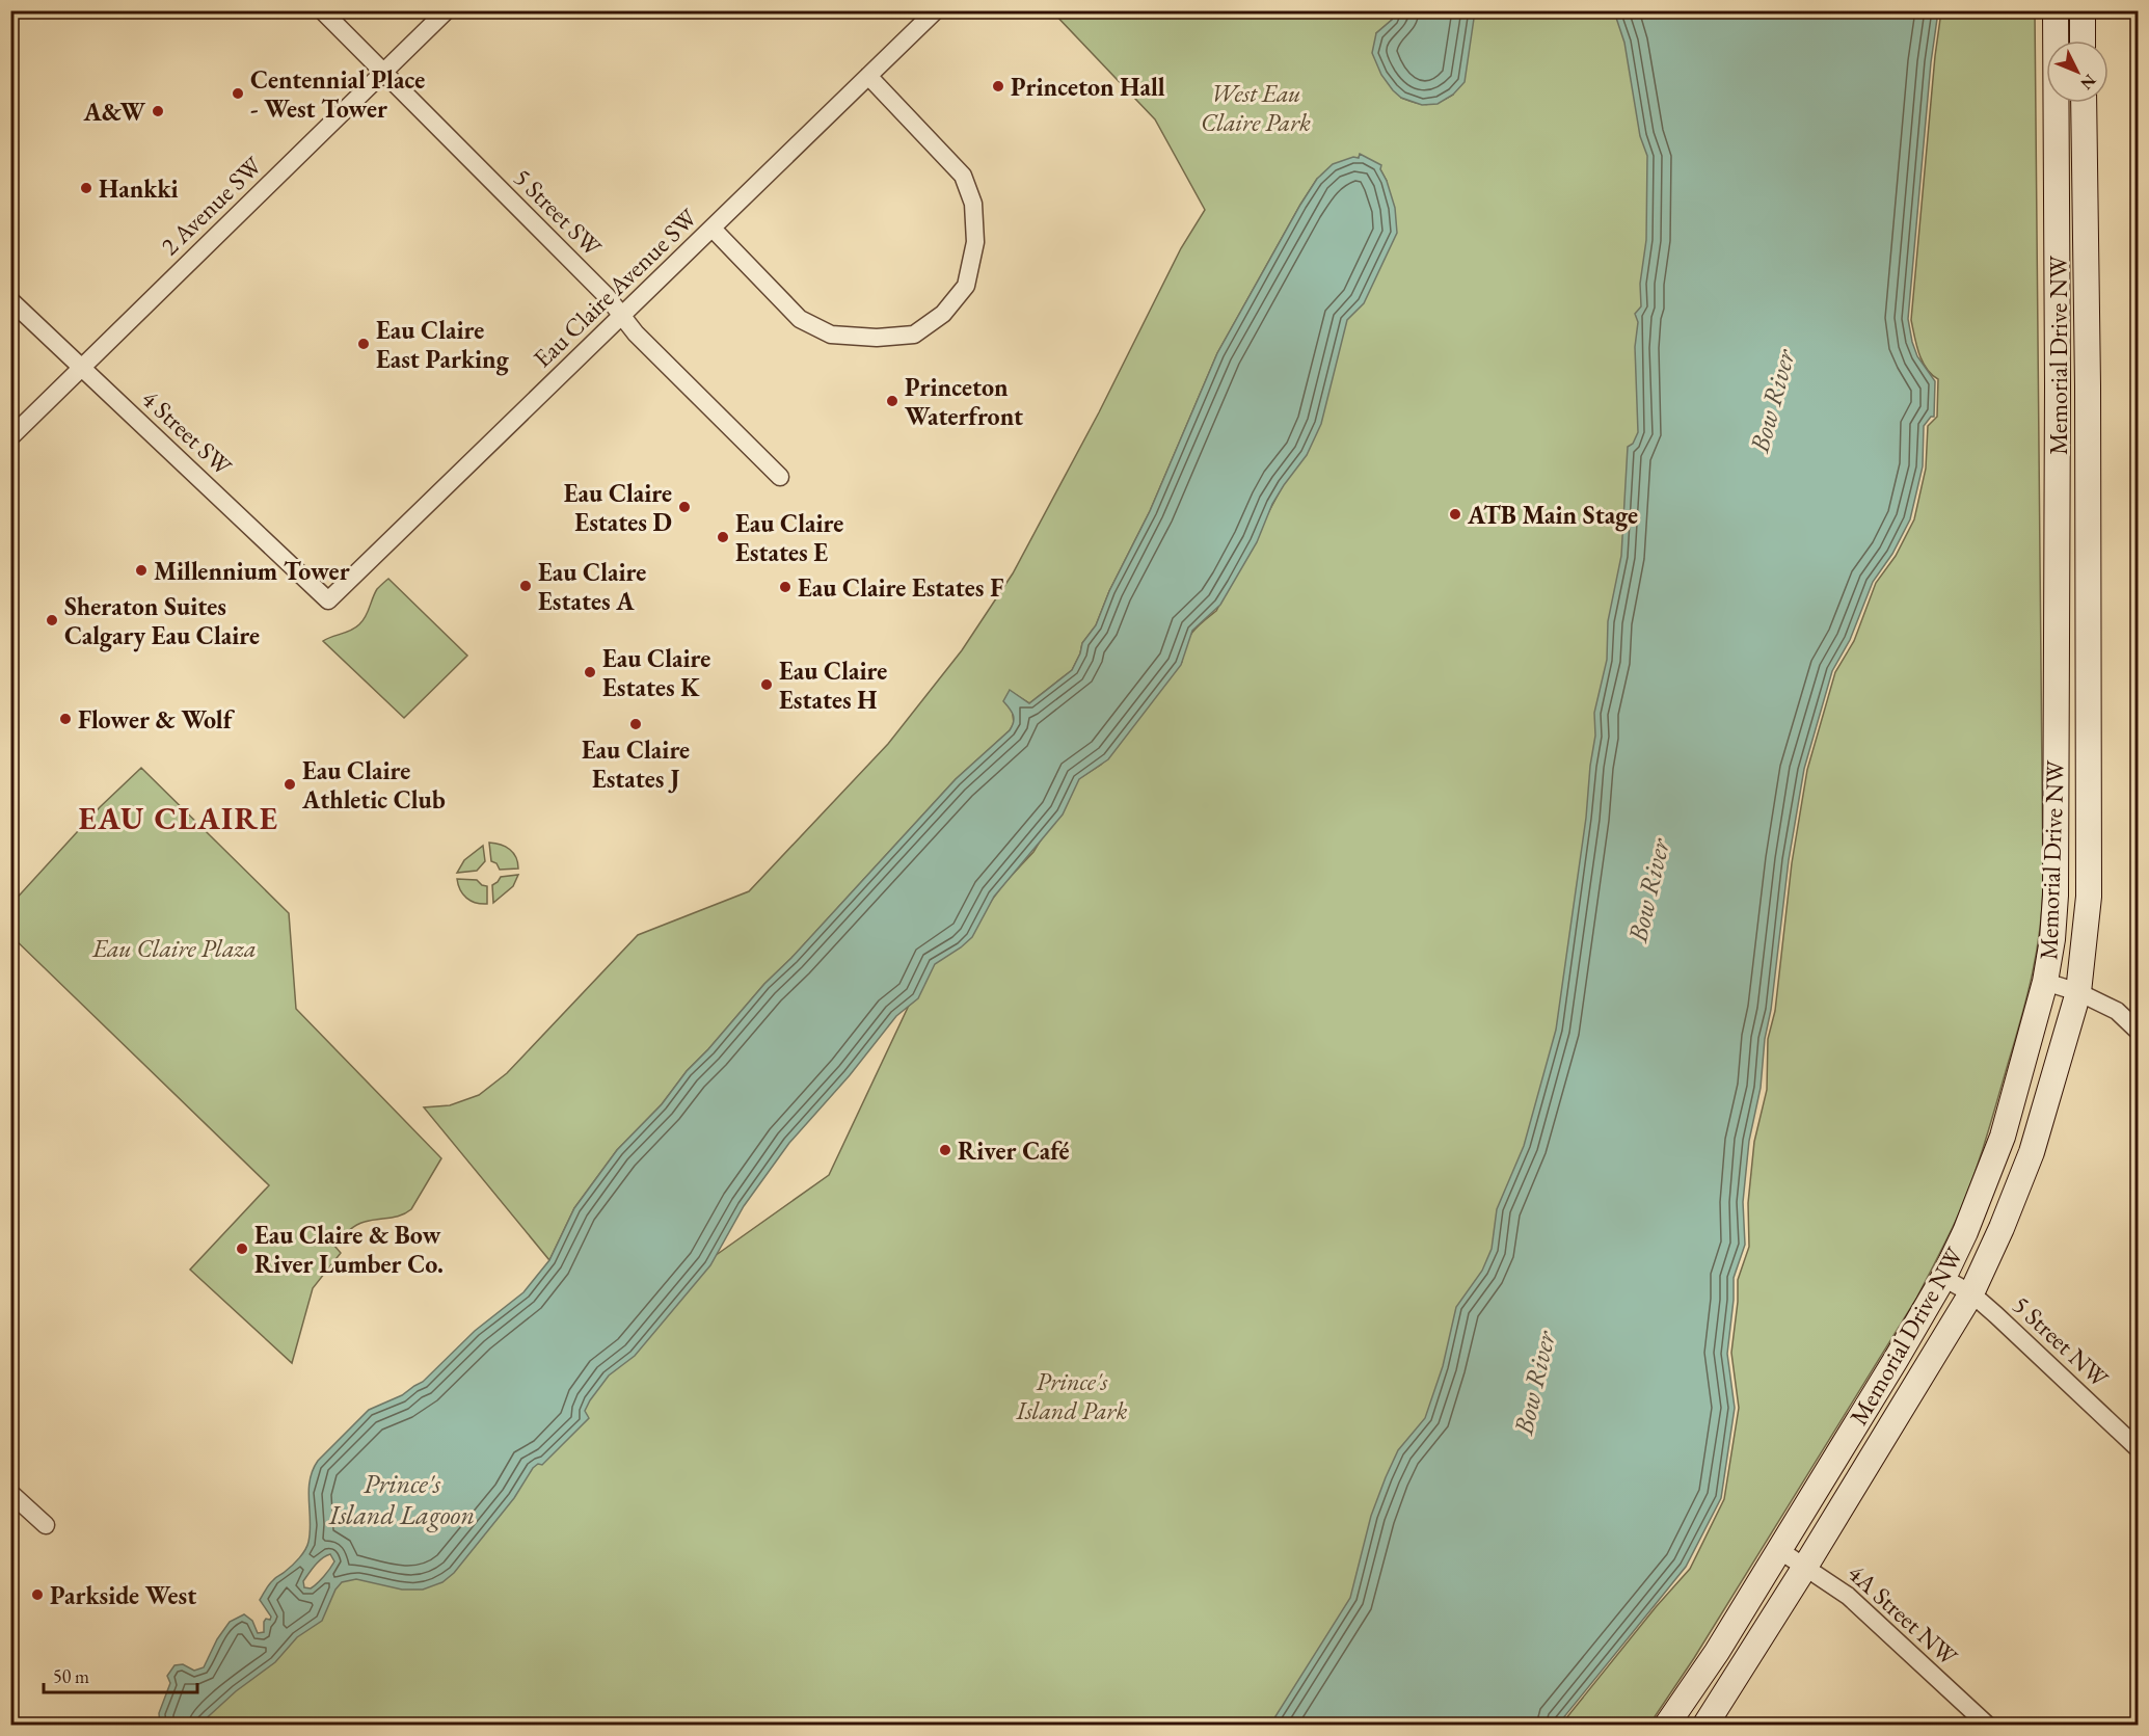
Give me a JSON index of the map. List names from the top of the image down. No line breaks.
{"streets":{"main road":["Memorial Drive NW"],"street":["2 Avenue SW","5 Street SW","Eau Claire Avenue SW","4 Street SW","5 Street NW","4A Street NW"]},"crossings":[["2 Avenue SW","5 Street SW"],["2 Avenue SW","4 Street SW"],["5 Street SW","Eau Claire Avenue SW"],["Eau Claire Avenue SW","4 Street SW"],["Memorial Drive NW","5 Street NW"],["Memorial Drive NW","4A Street NW"]],"districts":["EAU CLAIRE"],"water":["Bow River","Prince's Island Lagoon"],"parks":["West Eau Claire Park","Eau Claire Plaza","Prince's Island Park"],"places":["Princeton Hall","Centennial Place - West Tower","A&W","Hankki","Eau Claire East Parking","Princeton Waterfront","Eau Claire Estates D","ATB Main Stage","Eau Claire Estates E","Millennium Tower","Eau Claire Estates A","Eau Claire Estates F","Sheraton Suites Calgary Eau Claire","Eau Claire Estates K","Eau Claire Estates H","Flower & Wolf","Eau Claire Estates J","Eau Claire Athletic Club","River Café","Eau Claire & Bow River Lumber Co.","Parkside West"],"scale_bar":"50 m","north":"bottom right"}
